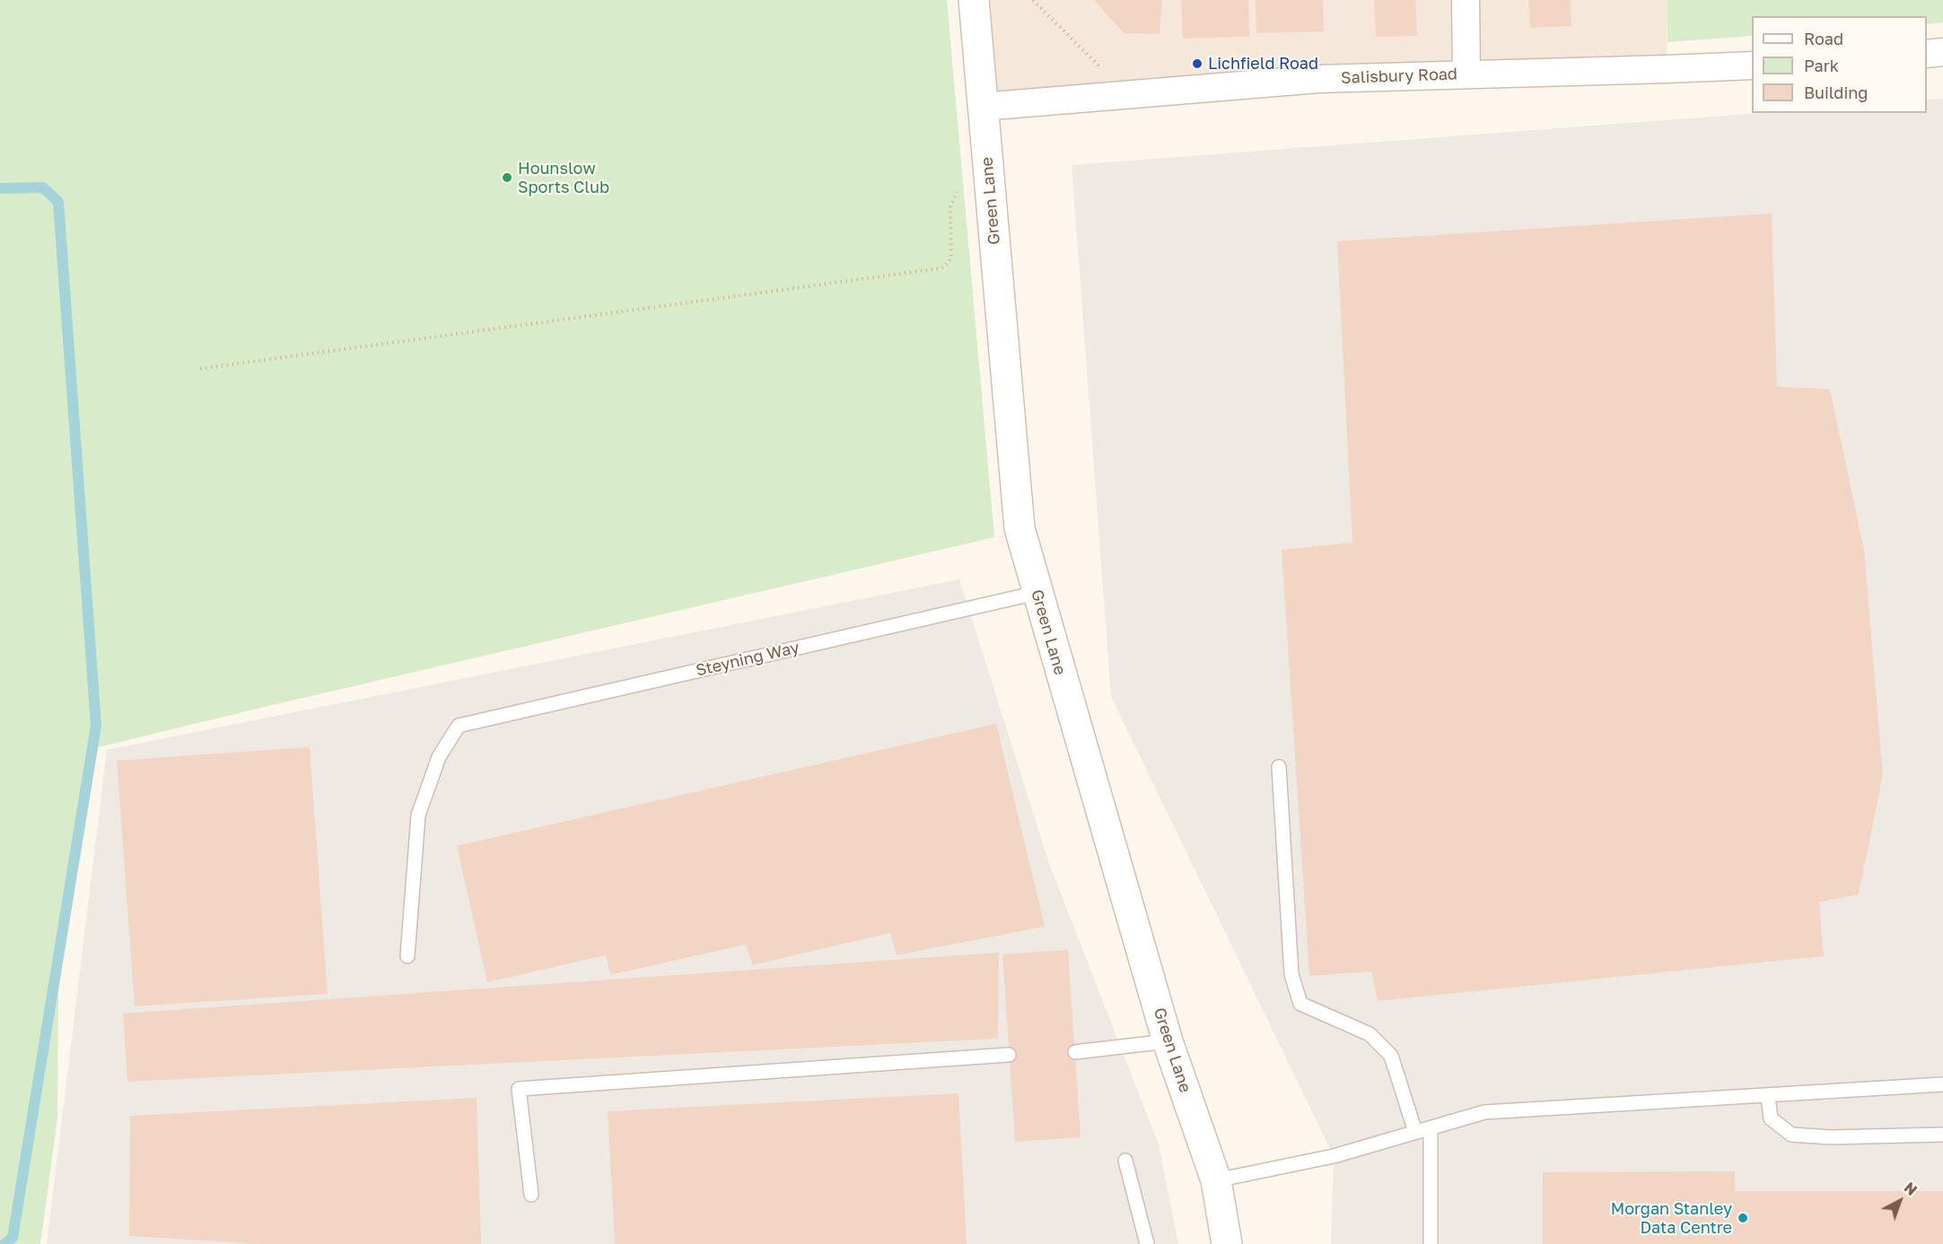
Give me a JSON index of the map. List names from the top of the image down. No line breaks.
{"streets":{"street":["Salisbury Road","Green Lane"],"lane":["Steyning Way"]},"crossings":[["Salisbury Road","Green Lane"],["Green Lane","Steyning Way"]],"places":["Lichfield Road","Hounslow Sports Club","Morgan Stanley Data Centre"],"legend":["Road","Park","Building"],"north":"top right"}
